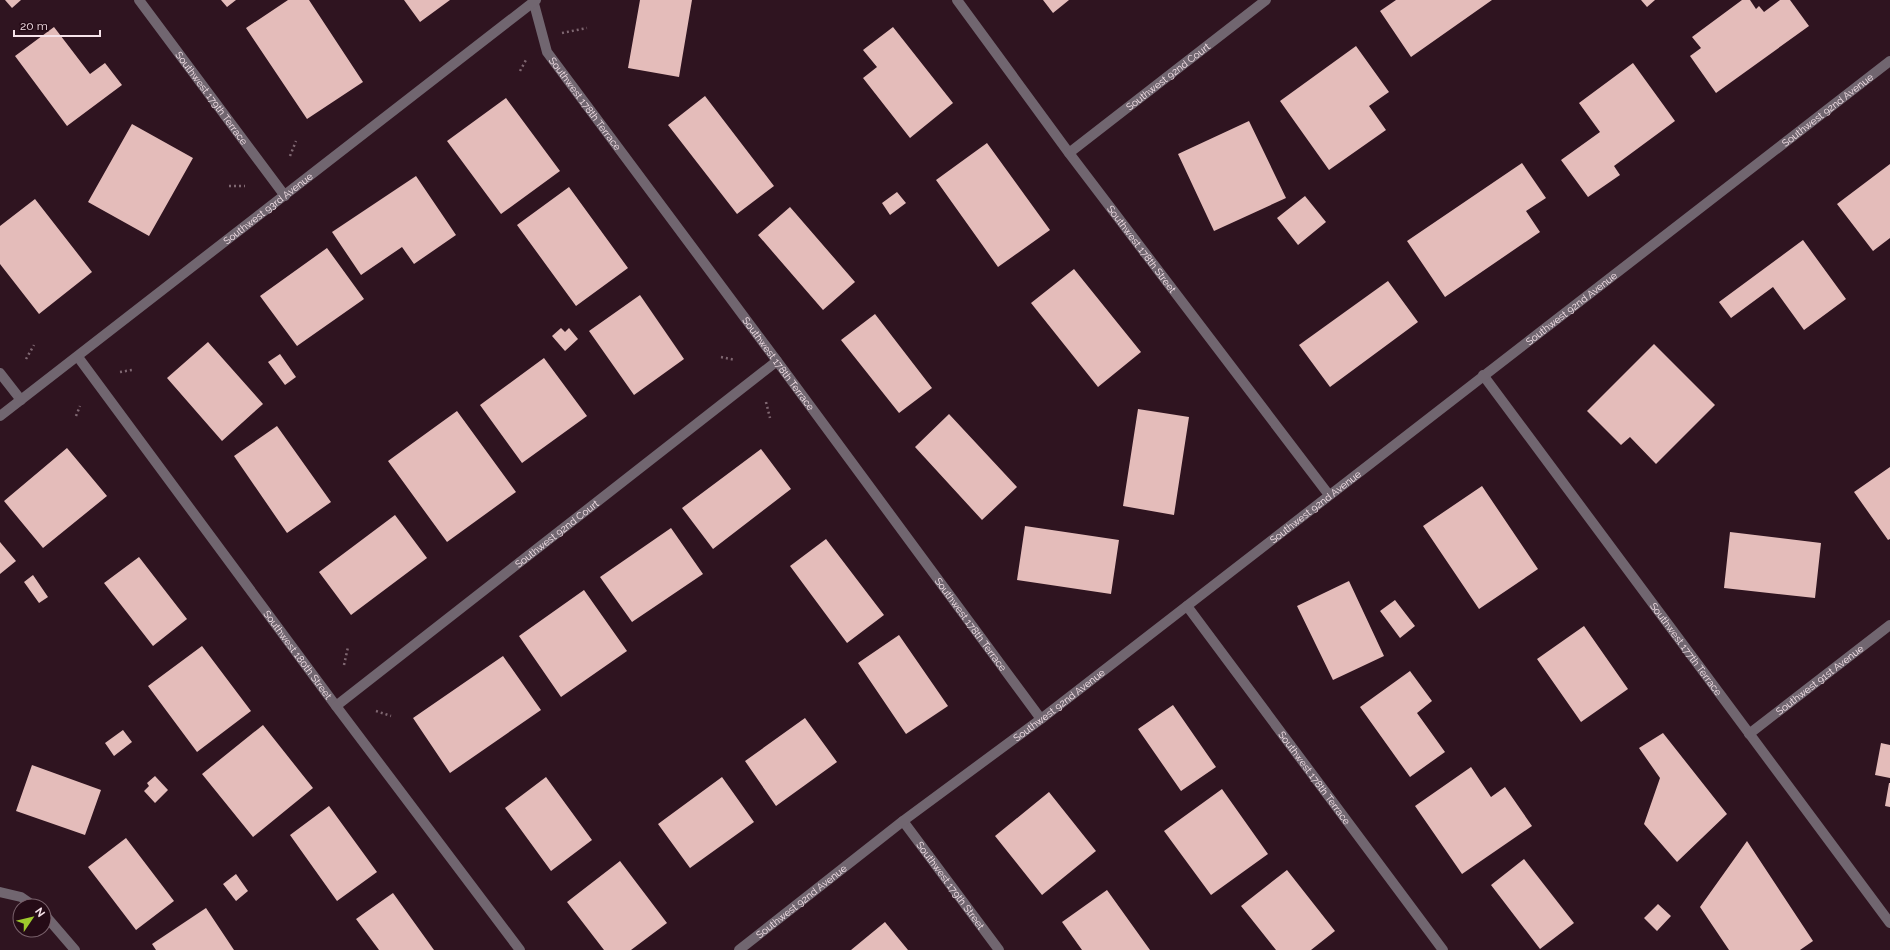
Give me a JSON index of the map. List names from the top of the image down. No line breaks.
{"streets":{"street":["Southwest 92nd Court","Southwest 179th Terrace","Southwest 178th Terrace","Southwest 92nd Avenue","Southwest 93rd Avenue","Southwest 178th Street","Southwest 177th Terrace","Southwest 180th Street","Southwest 91st Avenue","Southwest 179th Street"]},"crossings":[["Southwest 92nd Court","Southwest 178th Terrace"],["Southwest 92nd Court","Southwest 178th Street"],["Southwest 92nd Court","Southwest 180th Street"],["Southwest 179th Terrace","Southwest 93rd Avenue"],["Southwest 178th Terrace","Southwest 92nd Avenue"],["Southwest 178th Terrace","Southwest 93rd Avenue"],["Southwest 92nd Avenue","Southwest 178th Street"],["Southwest 92nd Avenue","Southwest 177th Terrace"],["Southwest 92nd Avenue","Southwest 179th Street"],["Southwest 93rd Avenue","Southwest 180th Street"],["Southwest 177th Terrace","Southwest 91st Avenue"]],"scale_bar":"20 m","north":"top right"}
